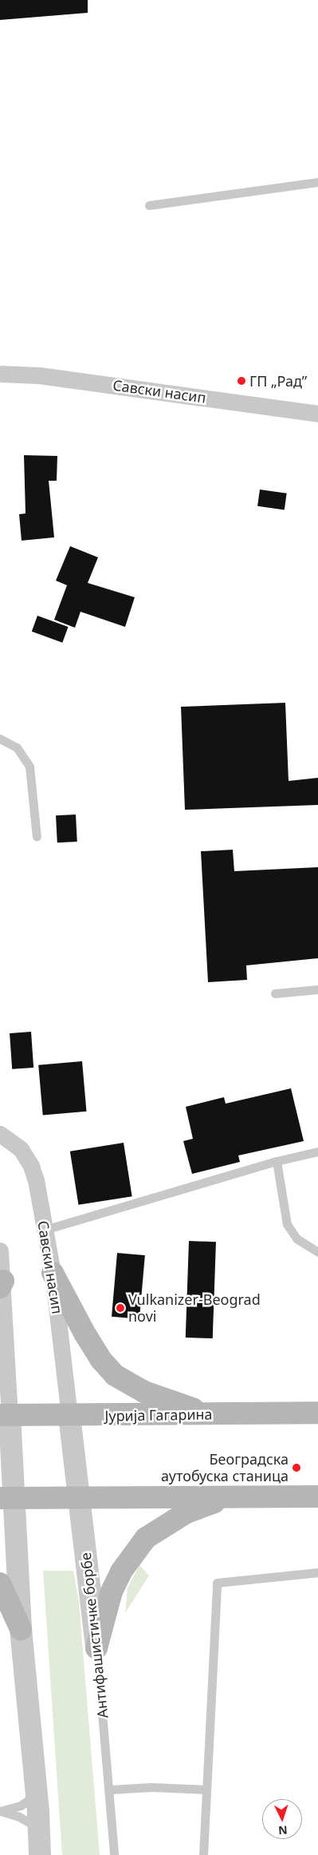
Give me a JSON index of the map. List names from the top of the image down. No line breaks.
{"streets":{"main road":["Јурија Гагарина"],"street":["Савски насип","Антифашистичке борбе"]},"crossings":[["Савски насип","Јурија Гагарина"],["Савски насип","Антифашистичке борбе"],["Јурија Гагарина","Антифашистичке борбе"]],"places":["ГП „Рад”","Vulkanizer-Beograd novi","Београдска аутобуска станица"],"north":"bottom"}
